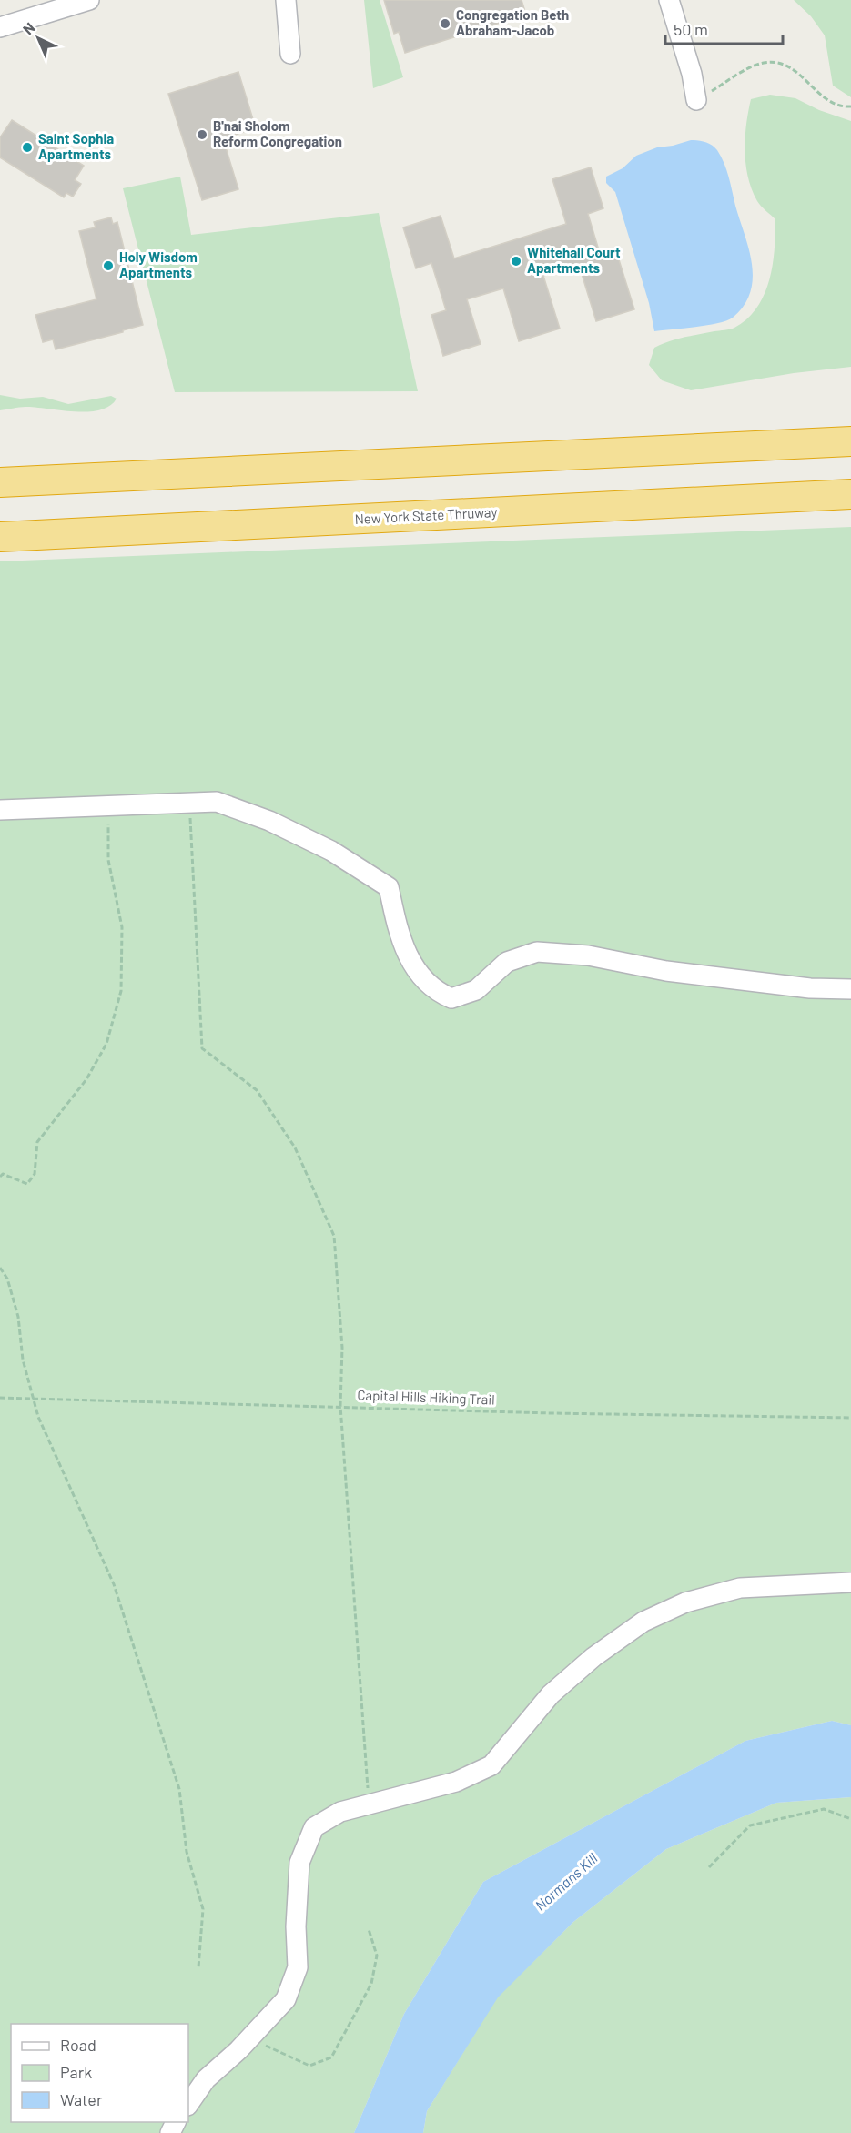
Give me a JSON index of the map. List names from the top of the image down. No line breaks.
{"streets":{"highway":["New York State Thruway"],"path":["Capital Hills Hiking Trail"]},"water":["Normans Kill"],"places":["Congregation Beth Abraham-Jacob","B'nai Sholom Reform Congregation","Saint Sophia Apartments","Whitehall Court Apartments","Holy Wisdom Apartments"],"legend":["Road","Park","Water"],"scale_bar":"50 m","north":"top left"}
